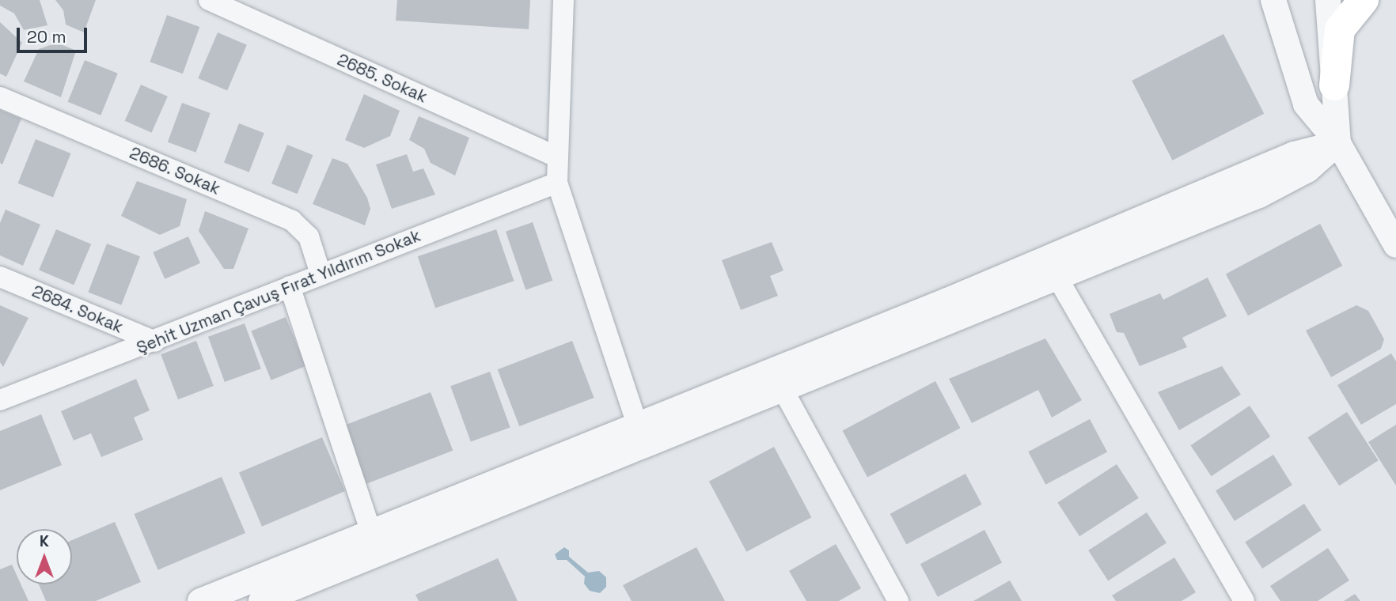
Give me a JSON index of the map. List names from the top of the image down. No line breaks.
{"streets":{"street":["2685. Sokak","2686. Sokak","Şehit Uzman Çavuş Fırat Yıldırım Sokak","2684. Sokak"]},"crossings":[["2686. Sokak","Şehit Uzman Çavuş Fırat Yıldırım Sokak"],["Şehit Uzman Çavuş Fırat Yıldırım Sokak","2684. Sokak"]],"scale_bar":"20 m","north":"top"}
